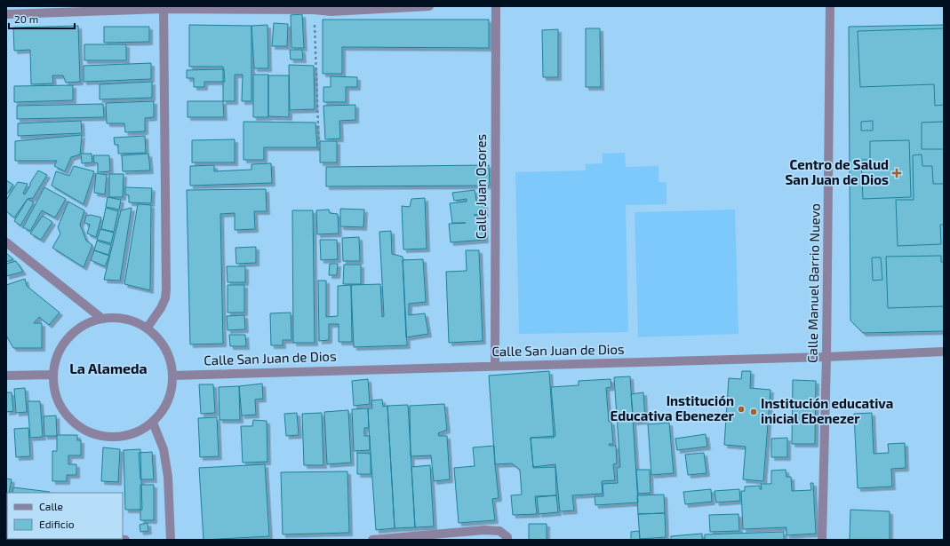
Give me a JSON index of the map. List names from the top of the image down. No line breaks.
{"streets":{"street":["Calle Juan Osores","Calle Manuel Barrio Nuevo","Calle San Juan de Dios"]},"crossings":[["Calle Juan Osores","Calle San Juan de Dios"],["Calle Manuel Barrio Nuevo","Calle San Juan de Dios"]],"districts":["La Alameda"],"places":{"health":["Centro de Salud San Juan de Dios"],"other":["Institución Educativa Ebenezer","Institución educativa inicial Ebenezer"]},"legend":["Calle","Edificio"],"scale_bar":"20 m"}
